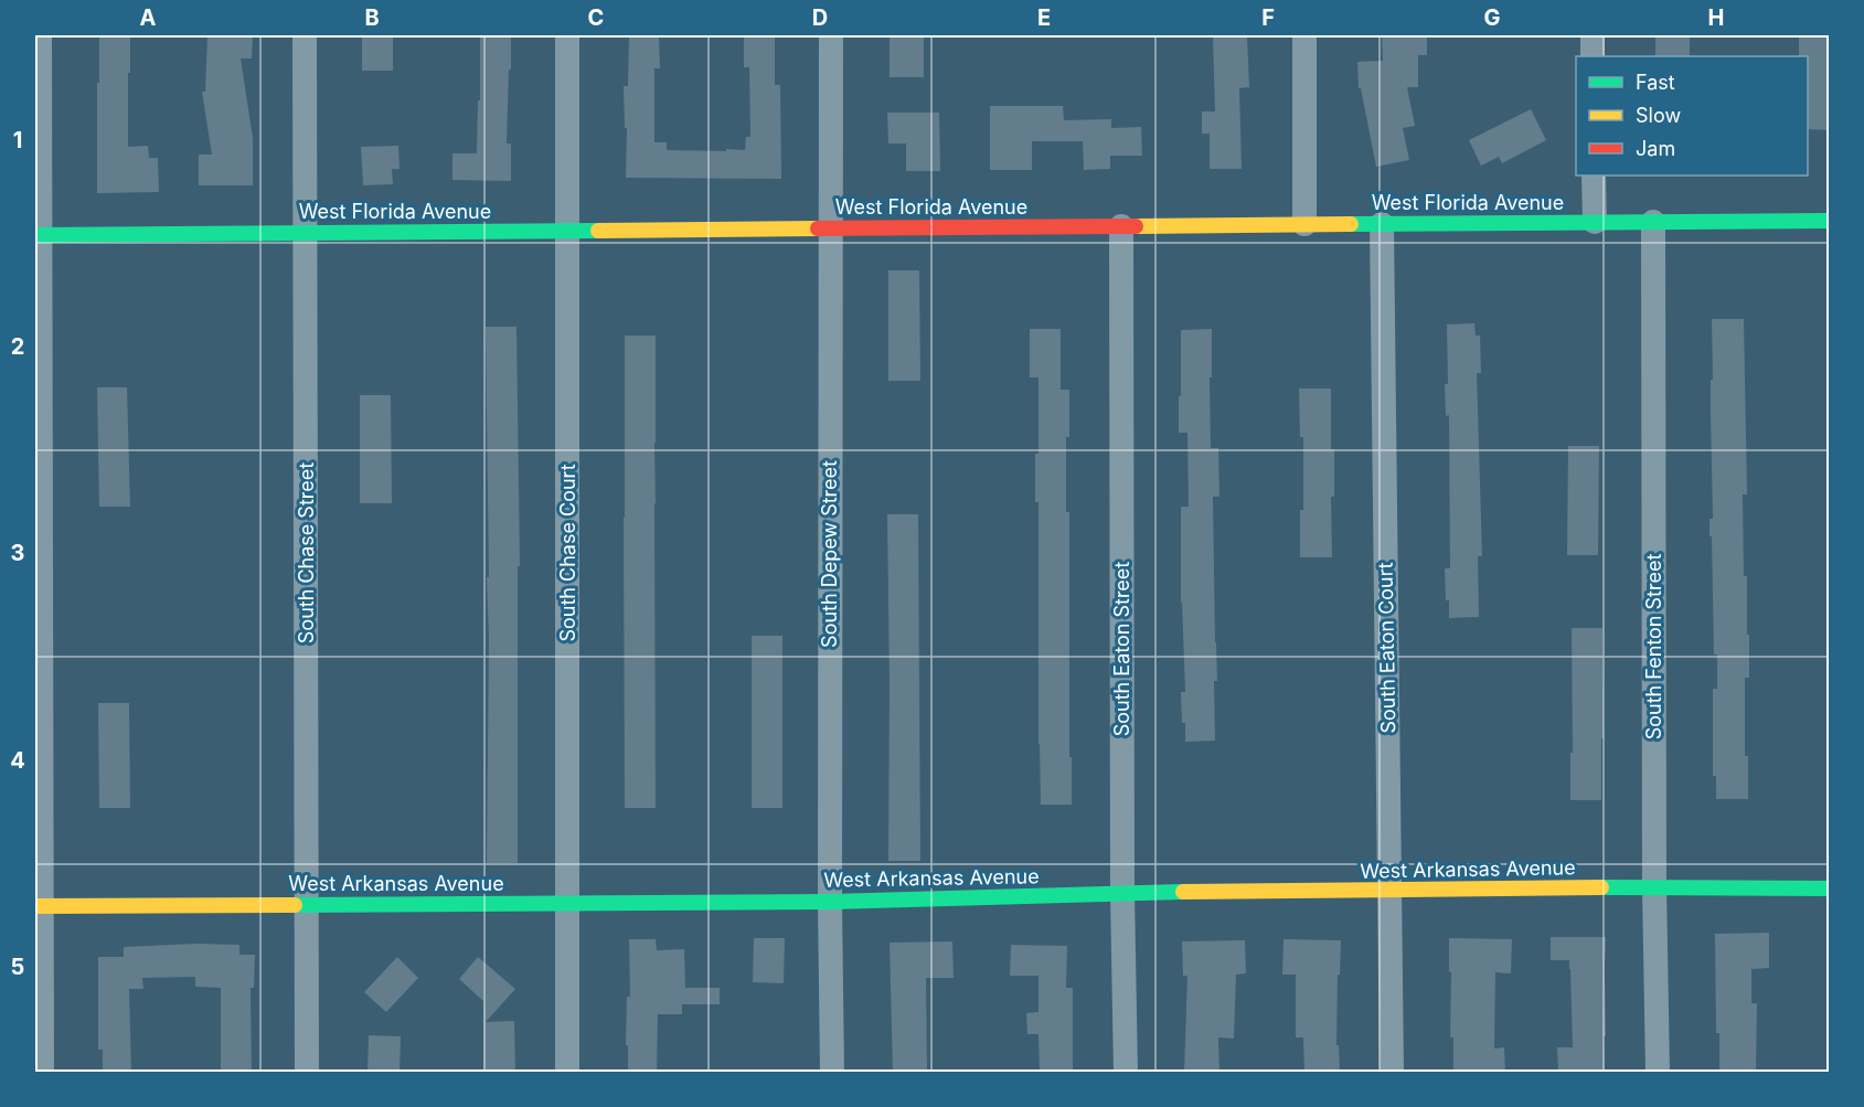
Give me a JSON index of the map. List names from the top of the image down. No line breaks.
{"streets":{"street":["West Florida Avenue","South Chase Street","South Chase Court","South Depew Street","South Fenton Street","South Eaton Court","South Eaton Street","West Arkansas Avenue"]},"crossings":[["West Florida Avenue","South Chase Street"],["West Florida Avenue","South Chase Court"],["West Florida Avenue","South Depew Street"],["West Florida Avenue","South Fenton Street"],["West Florida Avenue","South Eaton Court"],["West Florida Avenue","South Eaton Street"],["South Chase Street","West Arkansas Avenue"],["South Chase Court","West Arkansas Avenue"],["South Depew Street","West Arkansas Avenue"],["South Fenton Street","West Arkansas Avenue"],["South Eaton Court","West Arkansas Avenue"],["South Eaton Street","West Arkansas Avenue"]],"legend":["Fast","Slow","Jam"],"grid":{"columns":["A","B","C","D","E","F","G","H"],"rows":["1","2","3","4","5"]}}
